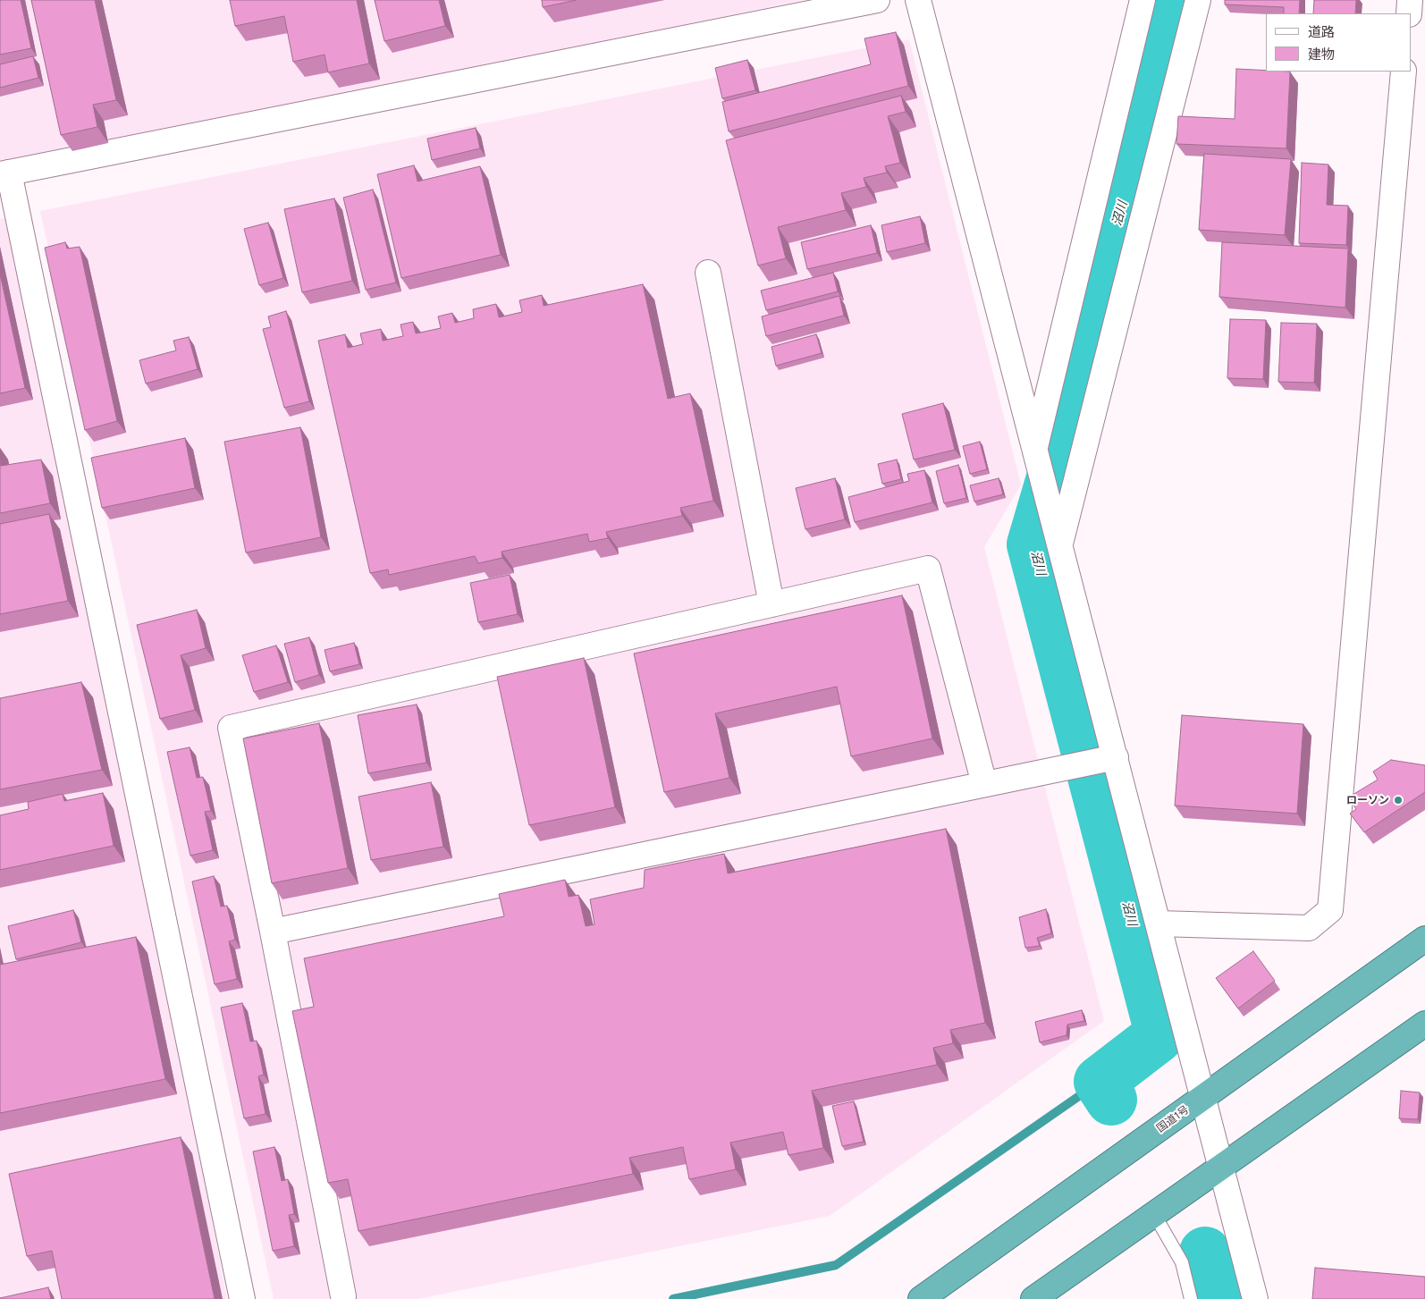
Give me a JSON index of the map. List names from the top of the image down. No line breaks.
{"streets":{"highway":["国道1号"]},"water":["沼川"],"places":["ローソン"],"legend":["道路","建物"]}
